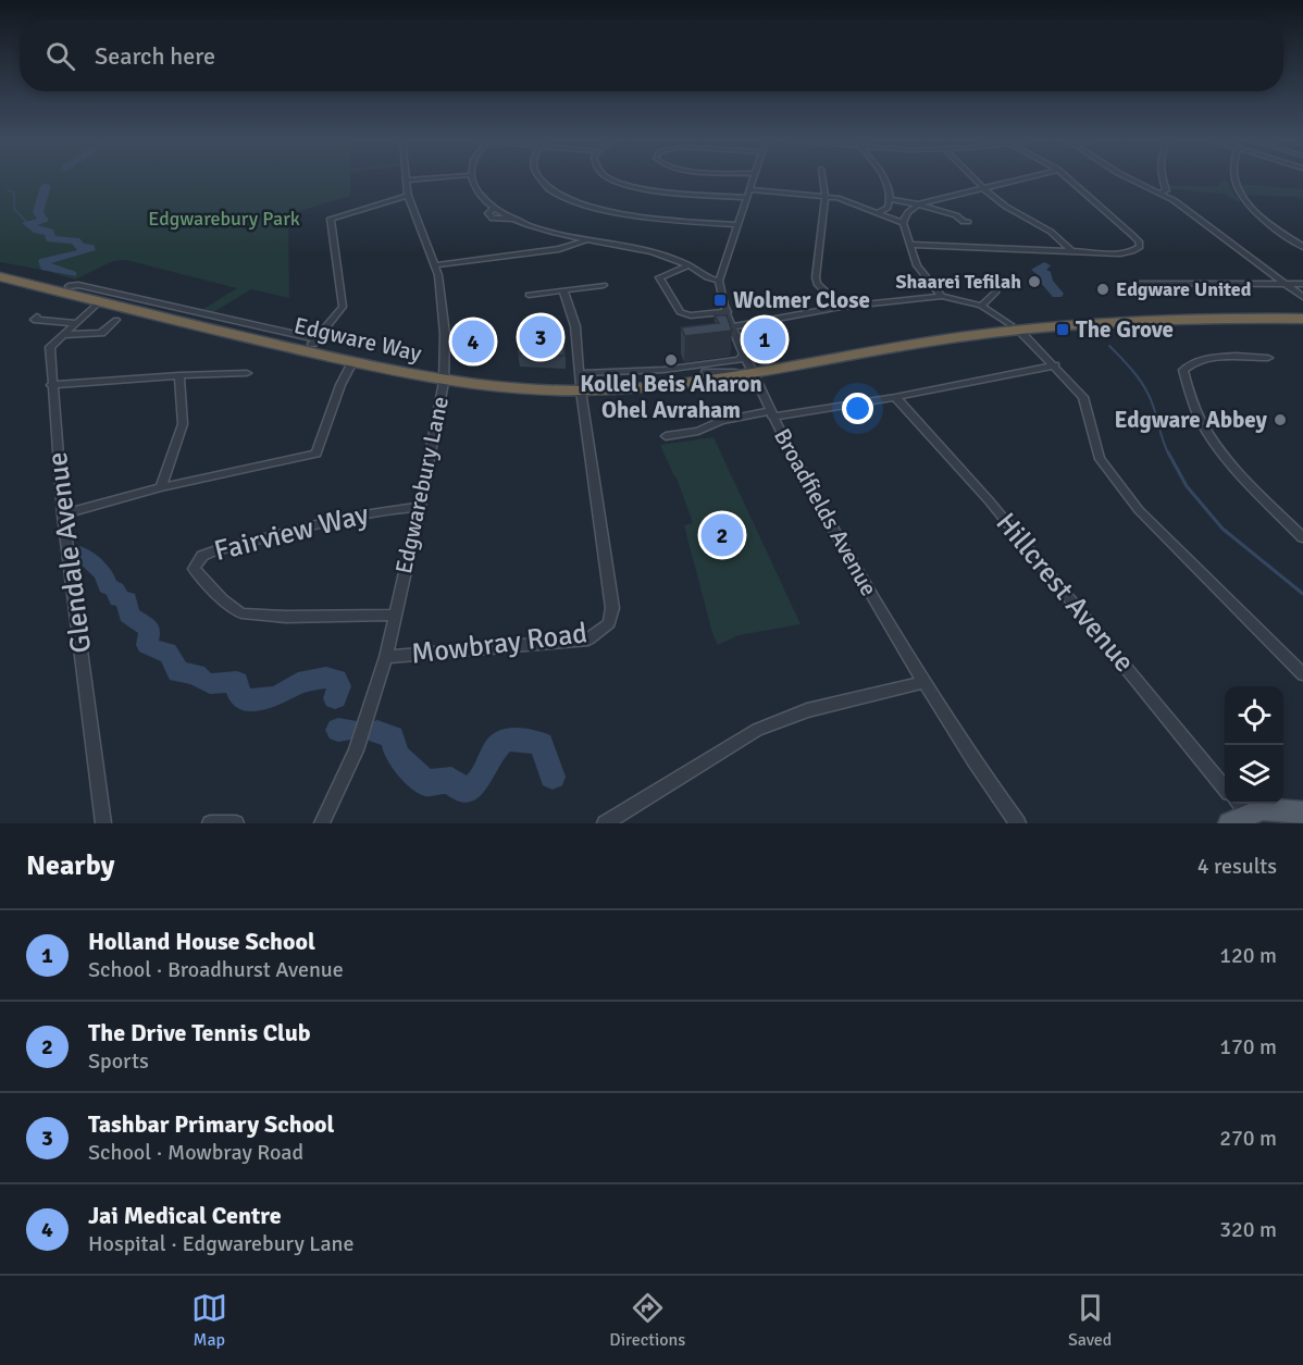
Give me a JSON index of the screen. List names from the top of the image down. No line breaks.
{"streets":{"highway":["Edgware Way"],"street":["Edgwarebury Lane","Broadfields Avenue","Fairview Way","Glendale Avenue","Hillcrest Avenue","Mowbray Road"]},"crossings":[["Edgware Way","Edgwarebury Lane"],["Edgware Way","Broadfields Avenue"],["Edgware Way","Glendale Avenue"],["Edgware Way","Mowbray Road"],["Edgwarebury Lane","Fairview Way"],["Edgwarebury Lane","Mowbray Road"]],"parks":["Edgwarebury Park"],"places":{"other":["Shaarei Tefilah","Edgware United","Kollel Beis Aharon Ohel Avraham","Edgware Abbey"],"transit":["Wolmer Close","The Grove"]},"page":{"search":"Search here","pins":["3","1","4","2"],"heading":["Nearby","4 results"],"list":[{"mark":"1","name":"Holland House School","note":"School · Broadhurst Avenue","value":"120 m"},{"mark":"2","name":"The Drive Tennis Club","note":"Sports","value":"170 m"},{"mark":"3","name":"Tashbar Primary School","note":"School · Mowbray Road","value":"270 m"},{"mark":"4","name":"Jai Medical Centre","note":"Hospital · Edgwarebury Lane","value":"320 m"}],"nav":["Map","Directions","Saved"]}}
